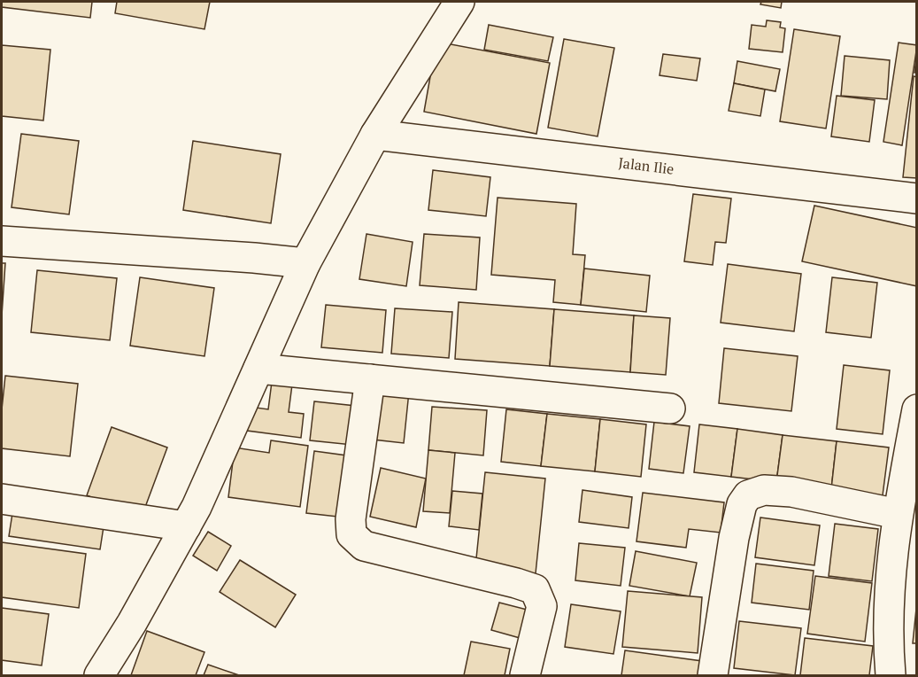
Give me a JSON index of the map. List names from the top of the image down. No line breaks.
{"streets":{"street":["Jalan Ilie"]}}
